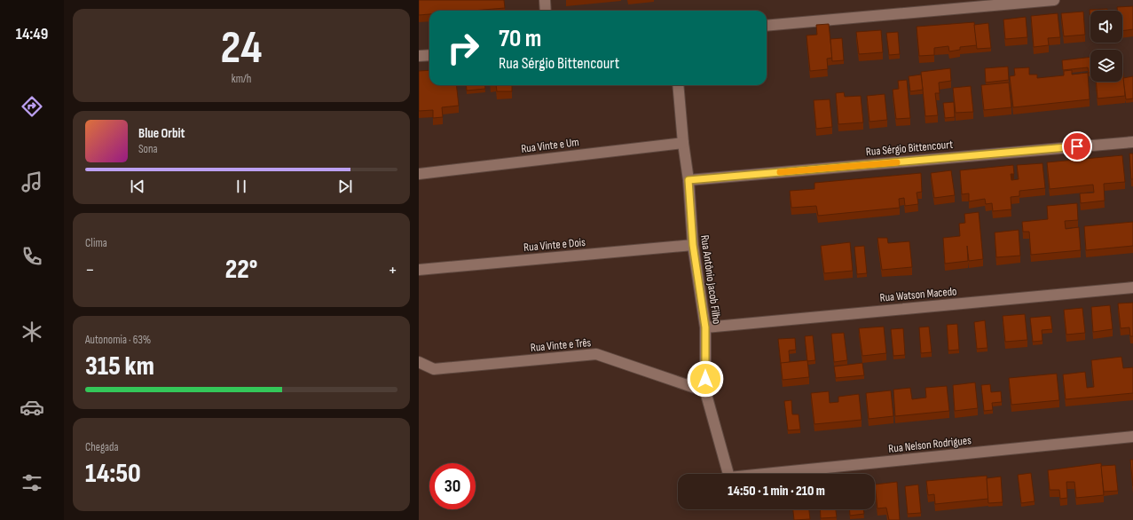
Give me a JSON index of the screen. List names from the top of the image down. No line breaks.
{"streets":{"street":["Rua Vinte e Um","Rua Sérgio Bittencourt","Rua Vinte e Dois","Rua Antônio Jacob Filho","Rua Watson Macedo","Rua Vinte e Três","Rua Nelson Rodrigues"]},"crossings":[["Rua Vinte e Um","Rua Antônio Jacob Filho"],["Rua Sérgio Bittencourt","Rua Antônio Jacob Filho"],["Rua Vinte e Dois","Rua Antônio Jacob Filho"],["Rua Antônio Jacob Filho","Rua Watson Macedo"],["Rua Antônio Jacob Filho","Rua Vinte e Três"]],"page":{"tabs":"14:49","tile":[["24","km/h"],"Clima",["Autonomia · 63%","315 km"],["Chegada","14:50"]],"turn":["70 m","Rua Sérgio Bittencourt"],"song":["Blue Orbit","Sona"],"heat":["−","22°","+"],"limit":"30","trip":"14:50 · 1 min · 210 m"}}
